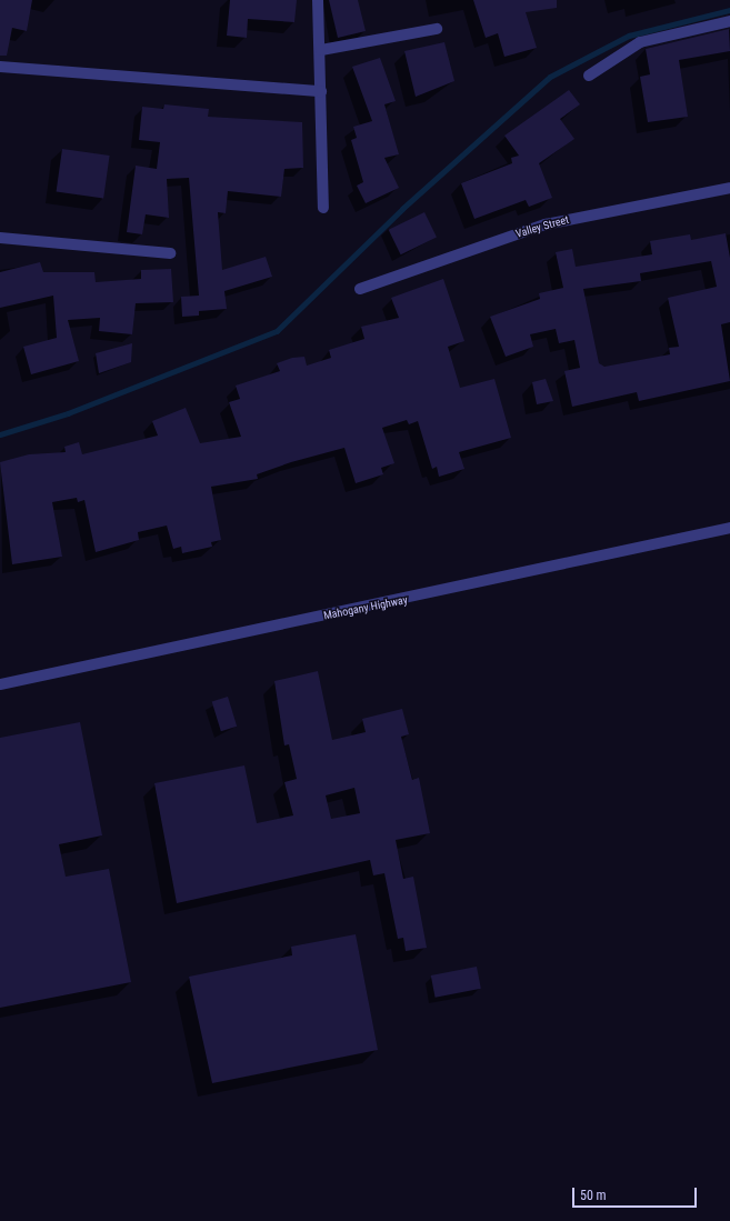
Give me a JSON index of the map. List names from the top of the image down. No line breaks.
{"streets":{"street":["Valley Street","Mahogany Highway"]},"scale_bar":"50 m"}
